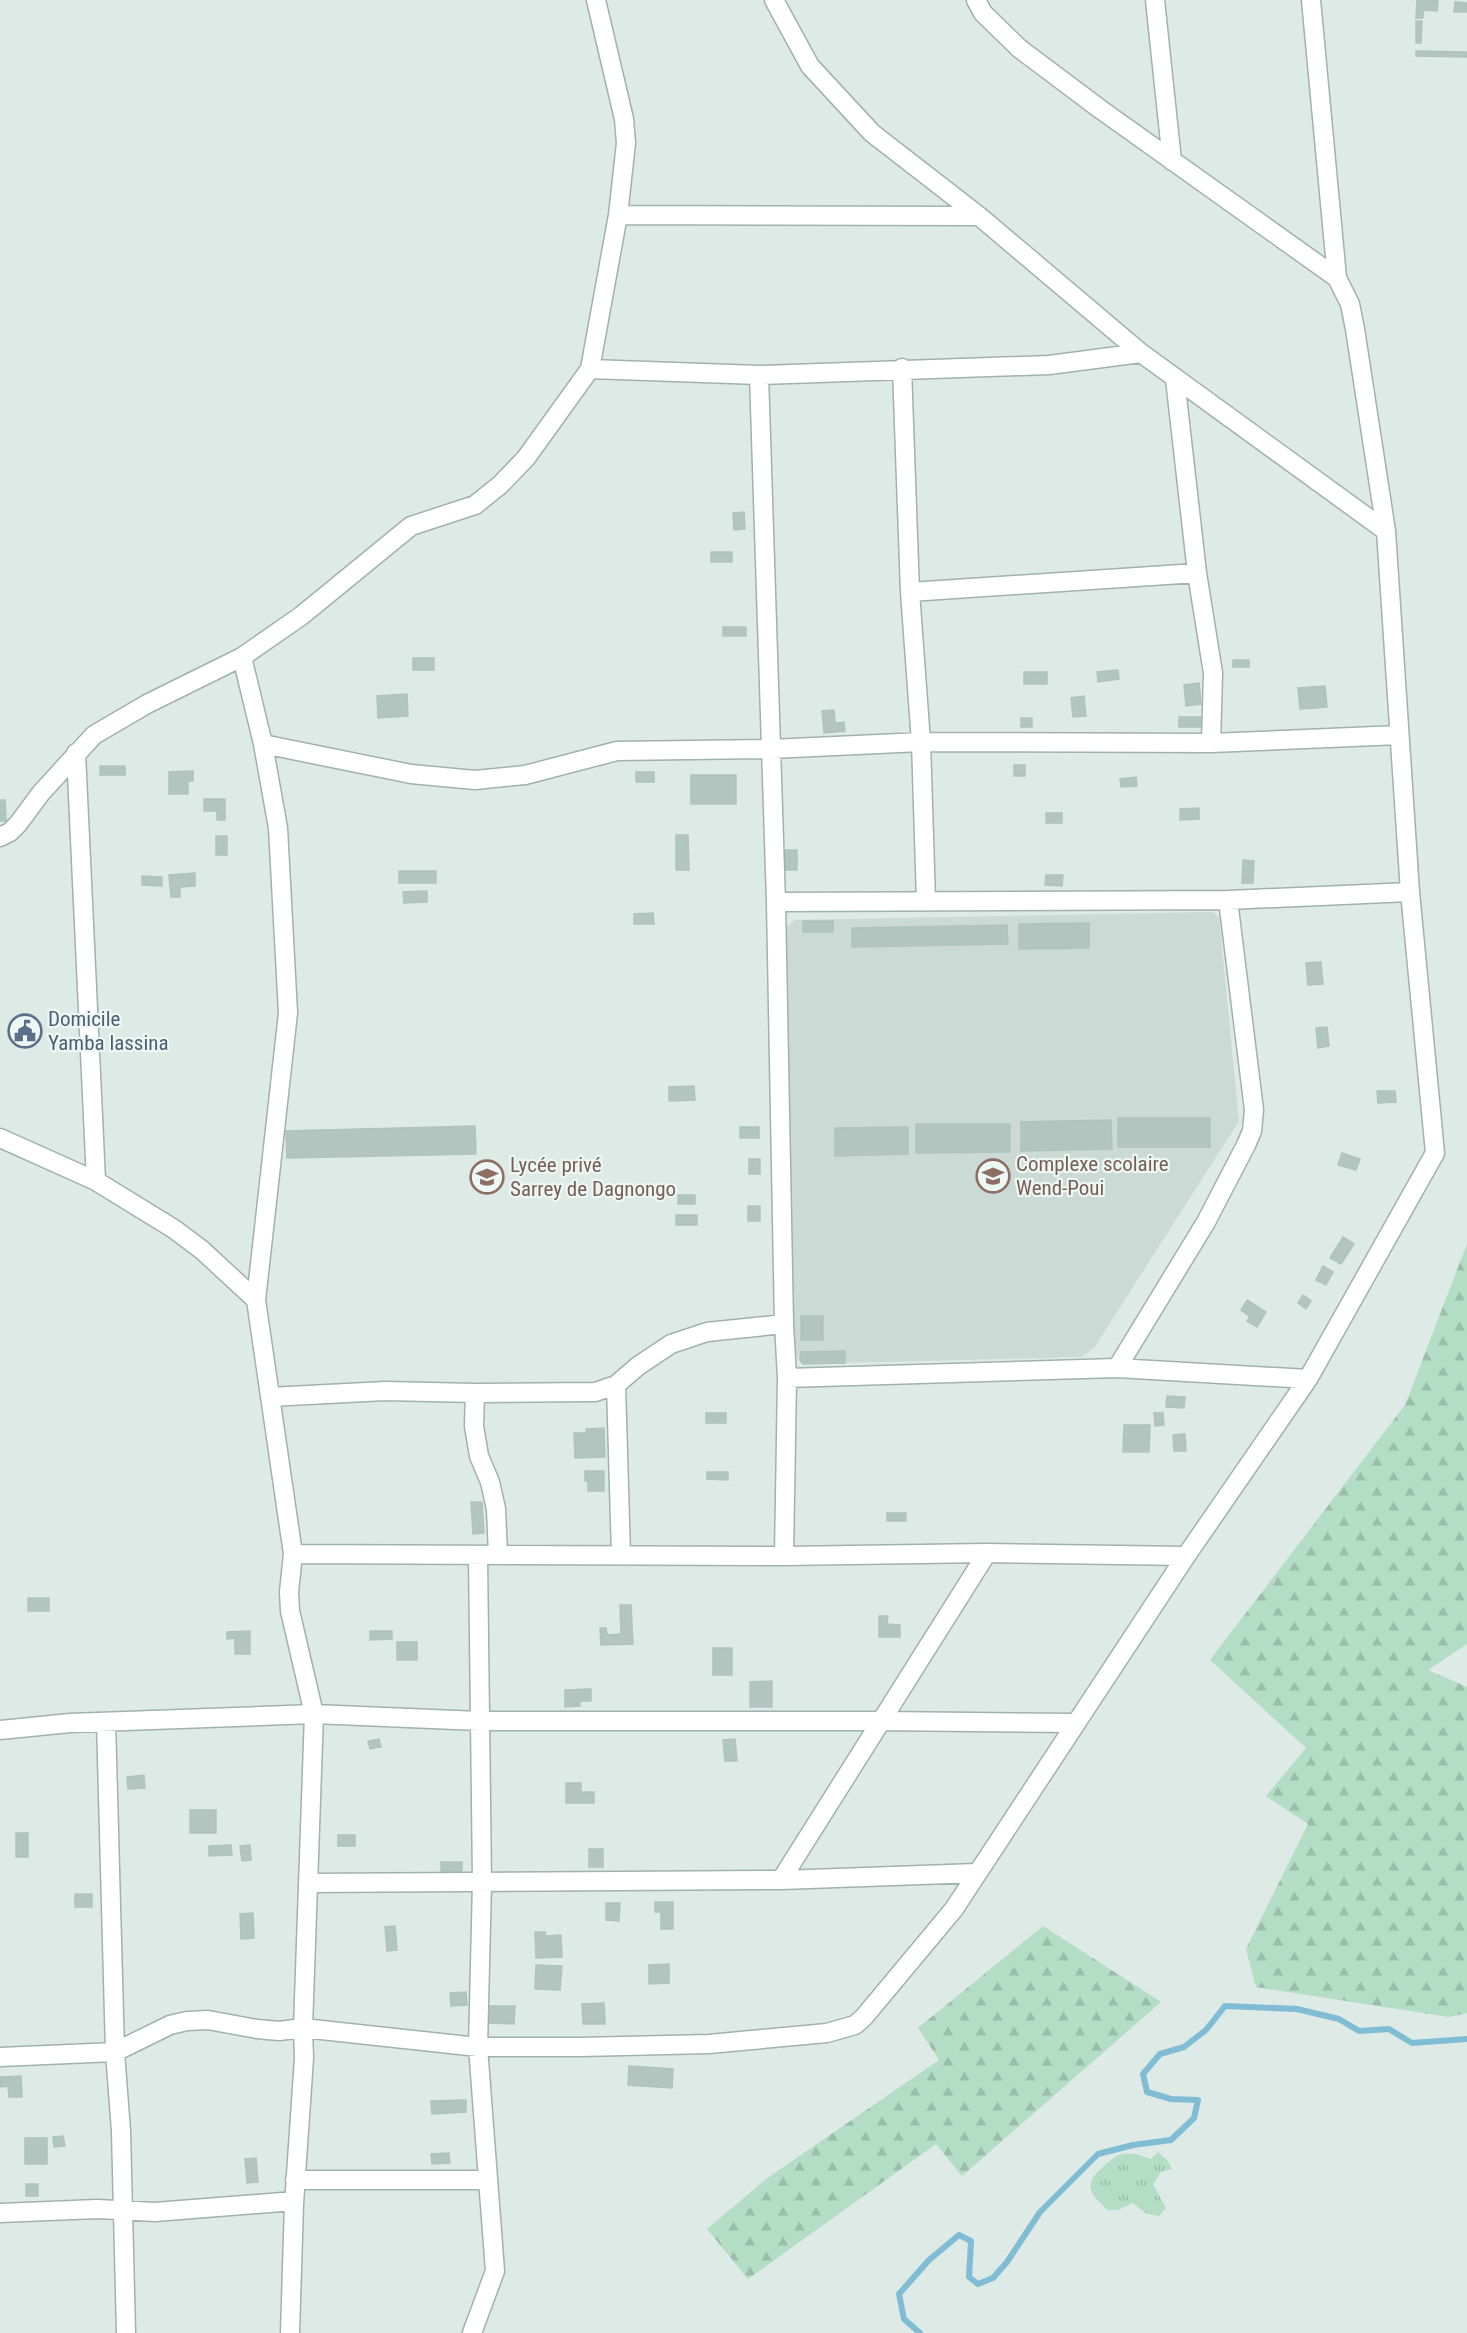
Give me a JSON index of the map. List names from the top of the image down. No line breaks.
{"places":{"public building":["Domicile Yamba lassina"],"school or university":["Complexe scolaire Wend-Poui","Lycée privé Sarrey de Dagnongo"]}}
